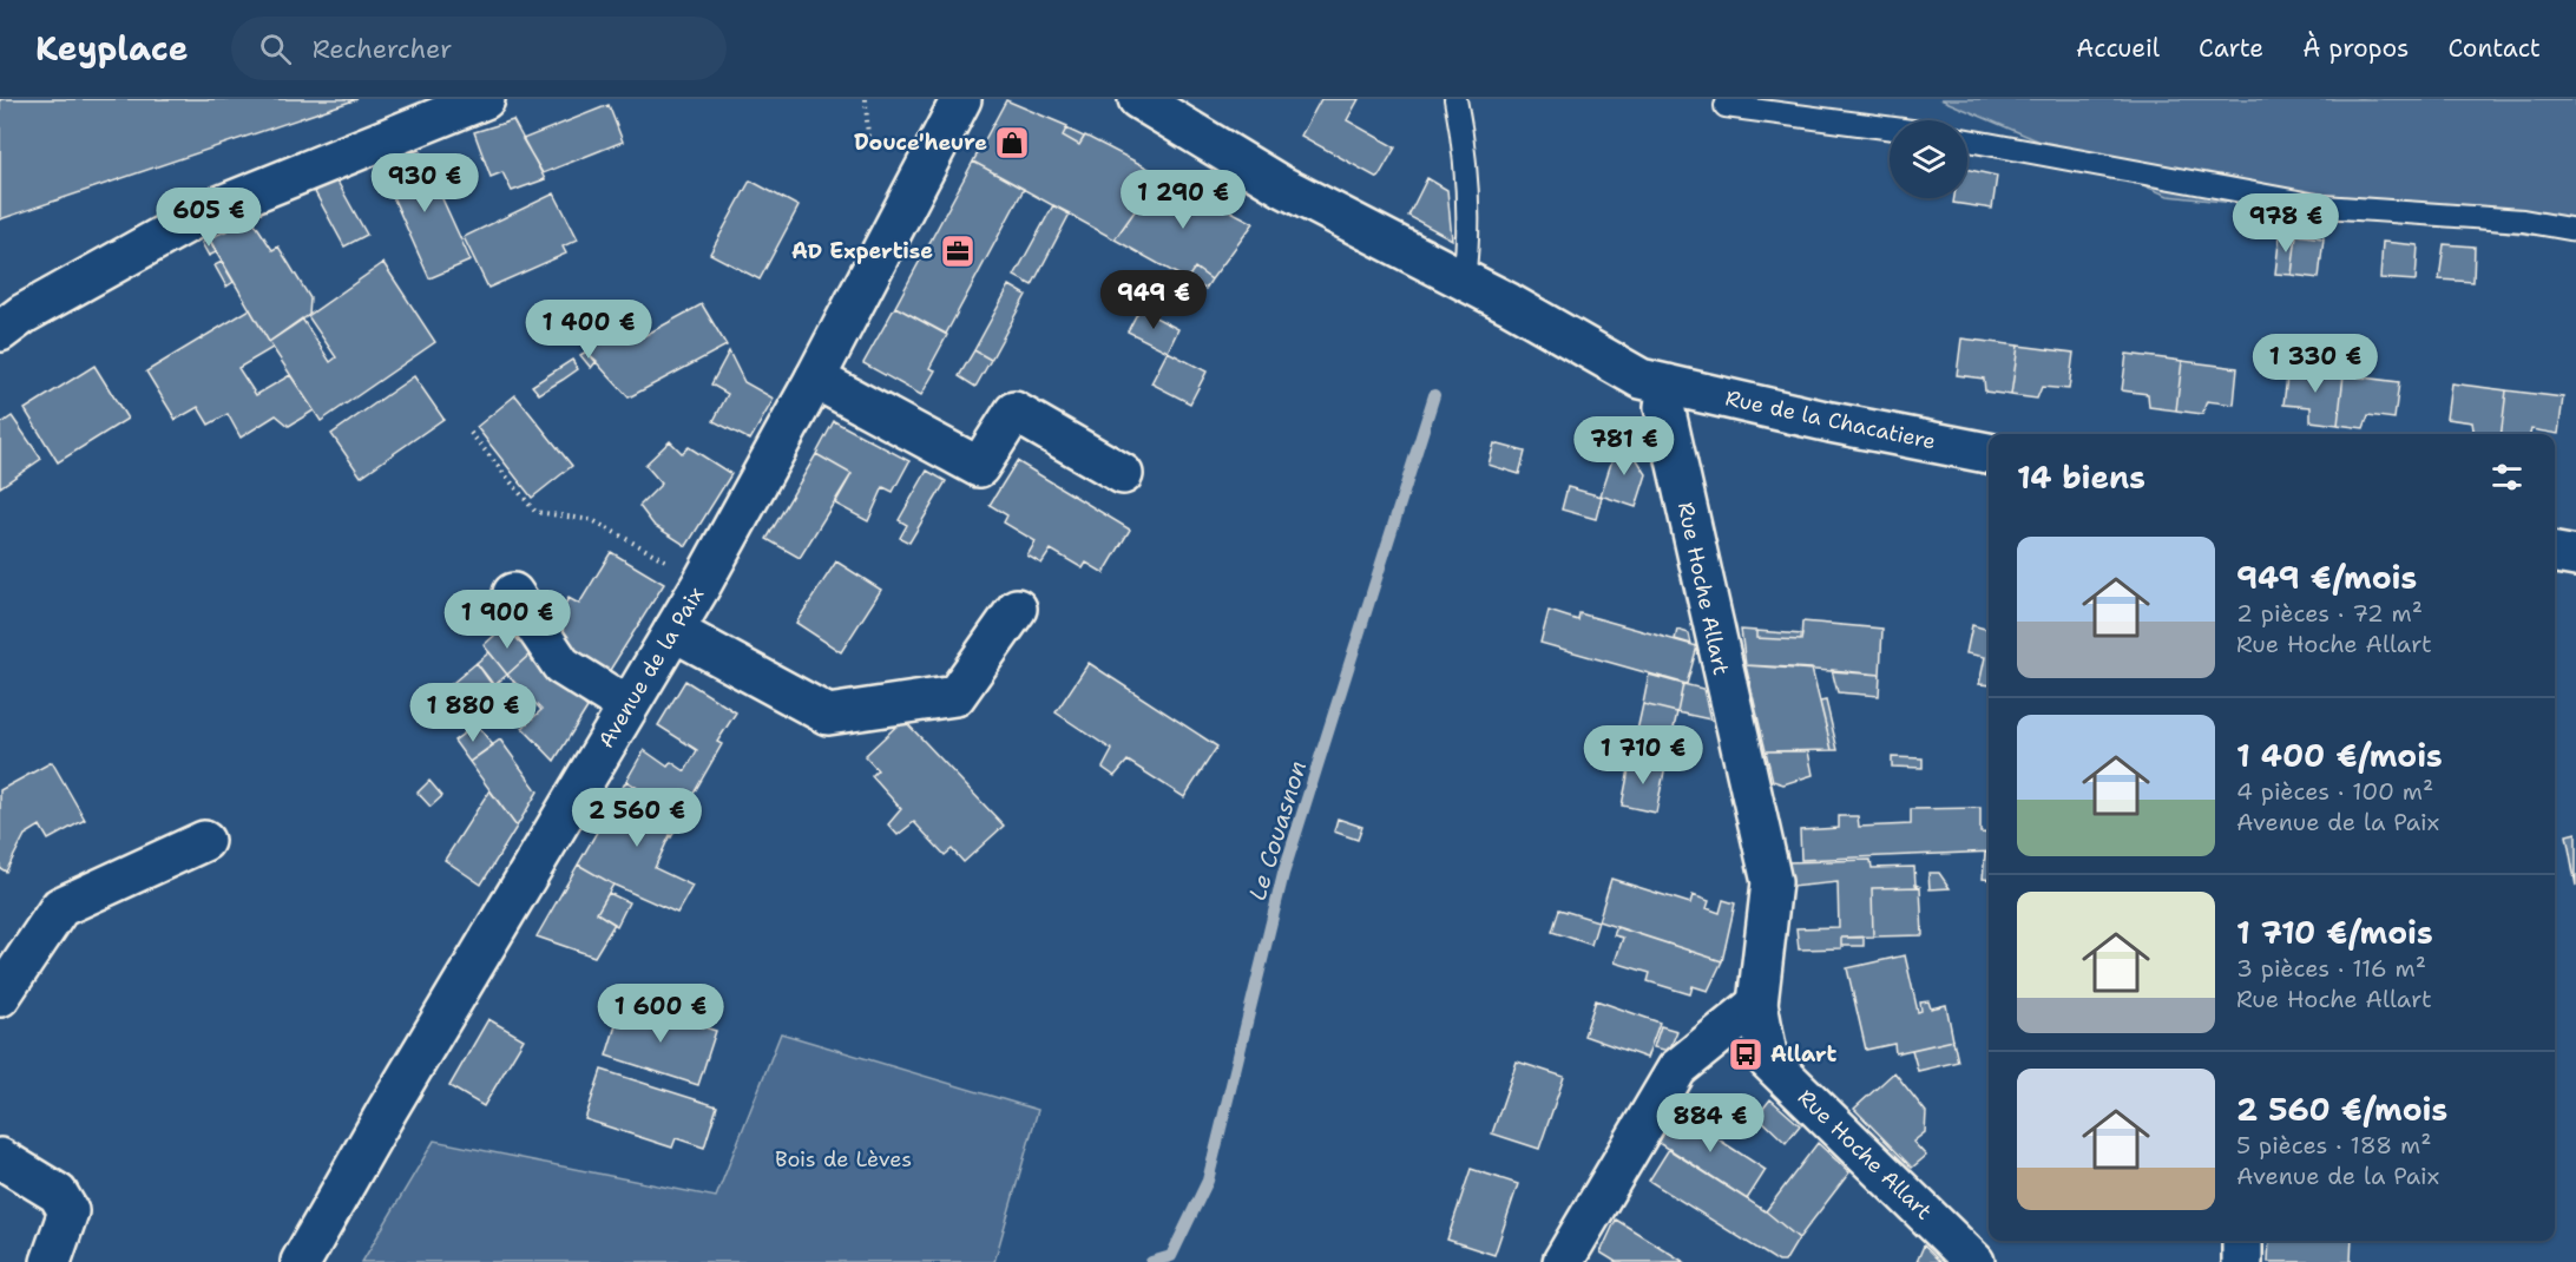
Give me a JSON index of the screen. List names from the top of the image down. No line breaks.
{"streets":{"street":["Rue de la Chacatiere","Rue Hoche Allart","Avenue de la Paix"]},"crossings":[["Rue de la Chacatiere","Rue Hoche Allart"]],"water":["Le Couasnon"],"parks":["Bois de Lèves"],"places":{"shop":["Douce'heure"],"office":["AD Expertise"],"bus stop":["Allart"]},"page":{"header":"Keyplace","search":"Rechercher","nav":["Accueil","Carte","À propos","Contact"],"price":["930 €","1 290 €","605 €","978 €","949 €","1 400 €","1 330 €","781 €","1 900 €","1 880 €","1 710 €","2 560 €","1 600 €","884 €"],"heading":"14 biens","list":[{"name":"949 €/mois","note":"2 pièces · 72 m² · Rue Hoche Allart"},{"name":"1 400 €/mois","note":"4 pièces · 100 m² · Avenue de la Paix"},{"name":"1 710 €/mois","note":"3 pièces · 116 m² · Rue Hoche Allart"},{"name":"2 560 €/mois","note":"5 pièces · 188 m² · Avenue de la Paix"}]}}
